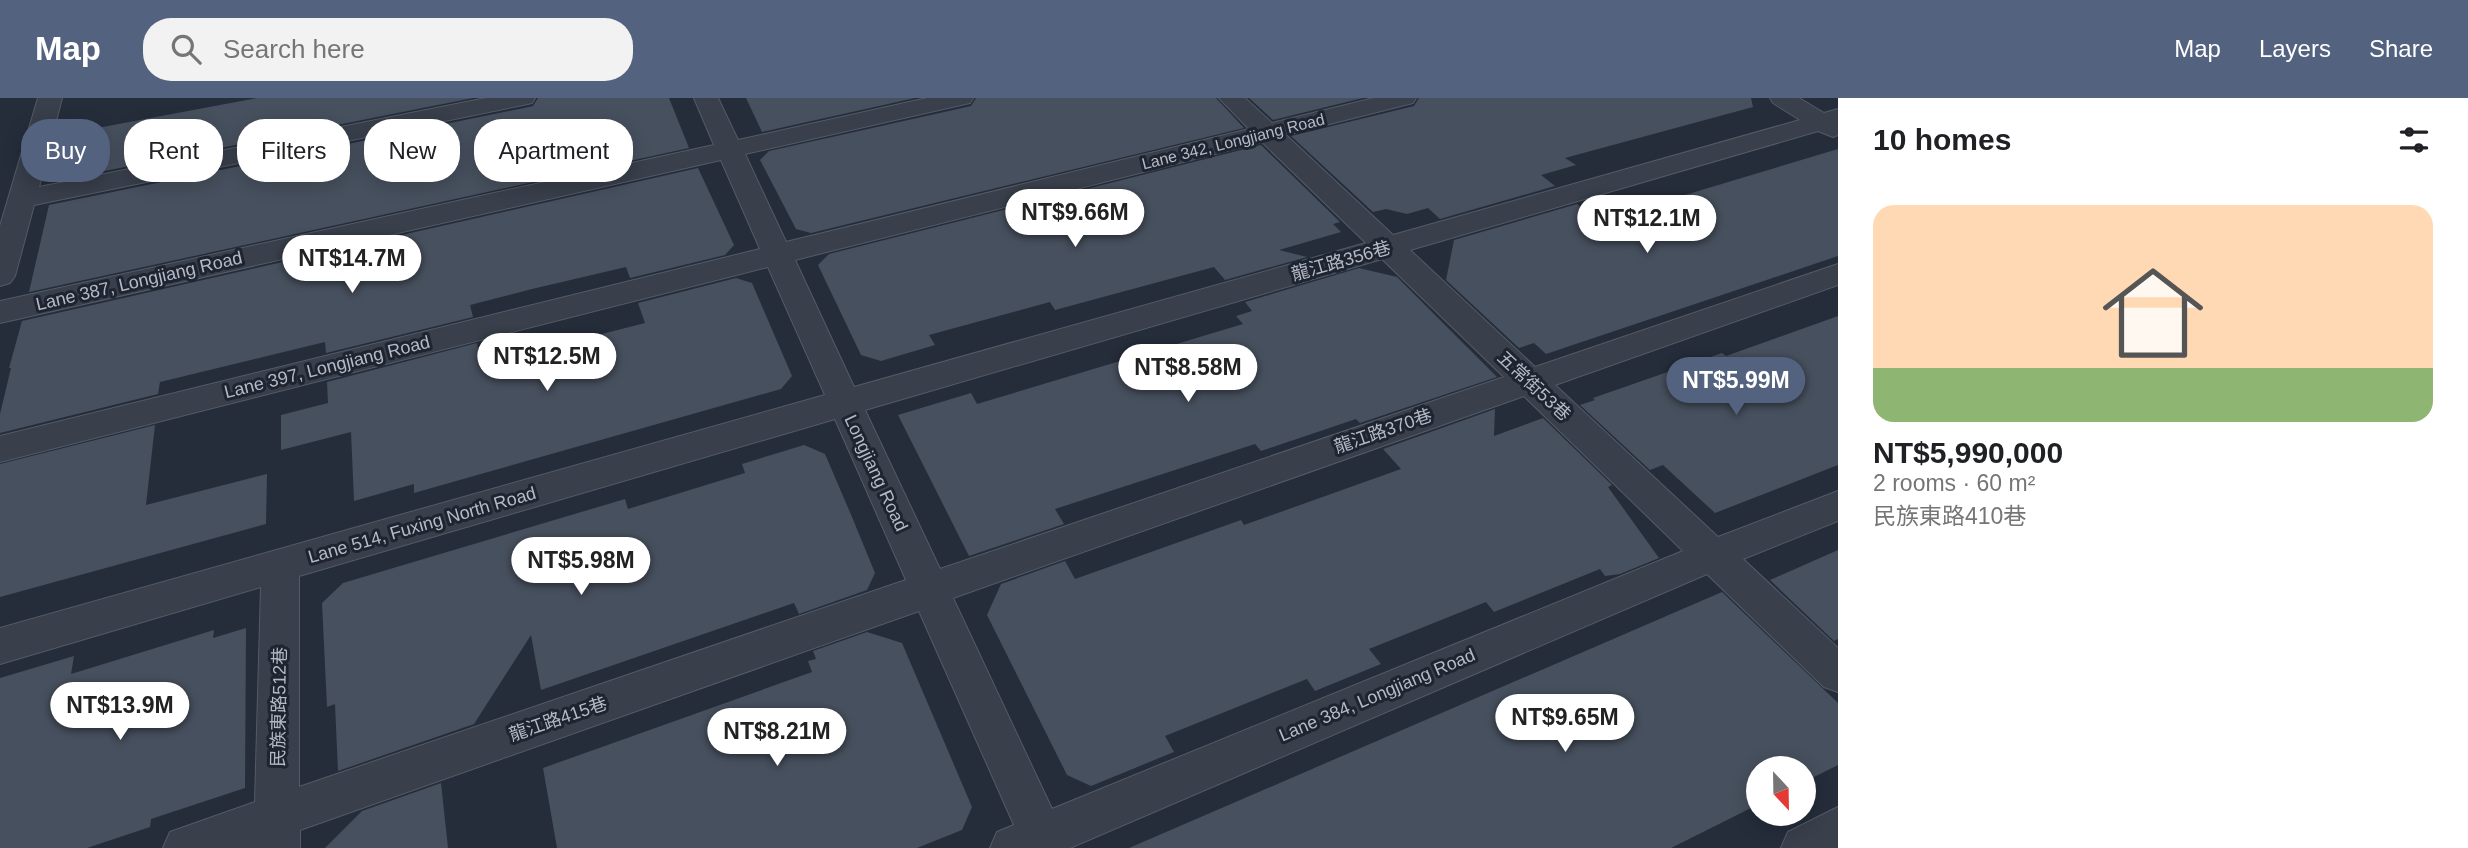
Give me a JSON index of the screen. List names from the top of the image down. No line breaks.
{"streets":{"street":["Lane 342, Longjiang Road","龍江路356巷","Lane 387, Longjiang Road","Lane 397, Longjiang Road","五常街53巷","龍江路370巷","Longjiang Road","Lane 514, Fuxing North Road","Lane 384, Longjiang Road","民族東路512巷","龍江路415巷"]},"crossings":[["Lane 342, Longjiang Road","Lane 397, Longjiang Road"],["Lane 342, Longjiang Road","五常街53巷"],["Lane 342, Longjiang Road","Longjiang Road"],["龍江路356巷","五常街53巷"],["龍江路356巷","Longjiang Road"],["龍江路356巷","Lane 514, Fuxing North Road"],["Lane 387, Longjiang Road","Longjiang Road"],["Lane 397, Longjiang Road","Longjiang Road"],["五常街53巷","龍江路370巷"],["五常街53巷","Lane 384, Longjiang Road"],["龍江路370巷","Longjiang Road"],["龍江路370巷","龍江路415巷"],["Longjiang Road","Lane 514, Fuxing North Road"],["Longjiang Road","Lane 384, Longjiang Road"],["Longjiang Road","龍江路415巷"],["Lane 514, Fuxing North Road","民族東路512巷"],["民族東路512巷","龍江路415巷"]],"north":"bottom","page":{"header":"Map","search":"Search here","nav":["Map","Layers","Share"],"heading":"10 homes","chip":["Buy","Rent","Filters","New","Apartment"],"list":[{"name":"NT$5,990,000","note":"2 rooms · 60 m² · 民族東路410巷"}],"price":["NT$9.66M","NT$12.1M","NT$14.7M","NT$12.5M","NT$8.58M","NT$5.99M","NT$5.98M","NT$13.9M","NT$9.65M","NT$8.21M"]}}
